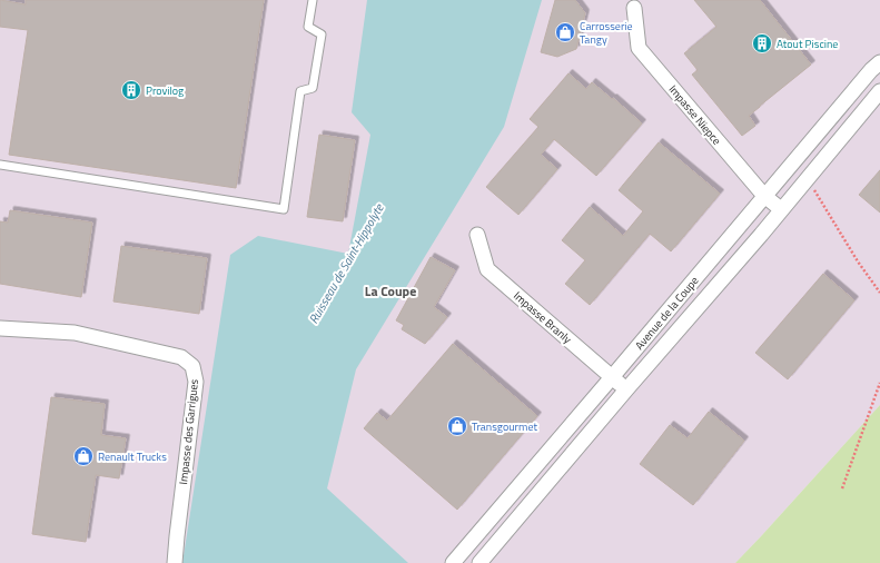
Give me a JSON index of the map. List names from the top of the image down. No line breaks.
{"streets":{"street":["Impasse Niepce","Avenue de la Coupe","Impasse Branly","Impasse des Garrigues"]},"crossings":[["Impasse Niepce","Avenue de la Coupe"],["Avenue de la Coupe","Impasse Branly"]],"districts":["La Coupe"],"water":["Ruisseau de Saint-Hippolyte"],"places":{"shop":["Carrosserie Tangy","Transgourmet","Renault Trucks"],"building":["Atout Piscine","Provilog"]}}
